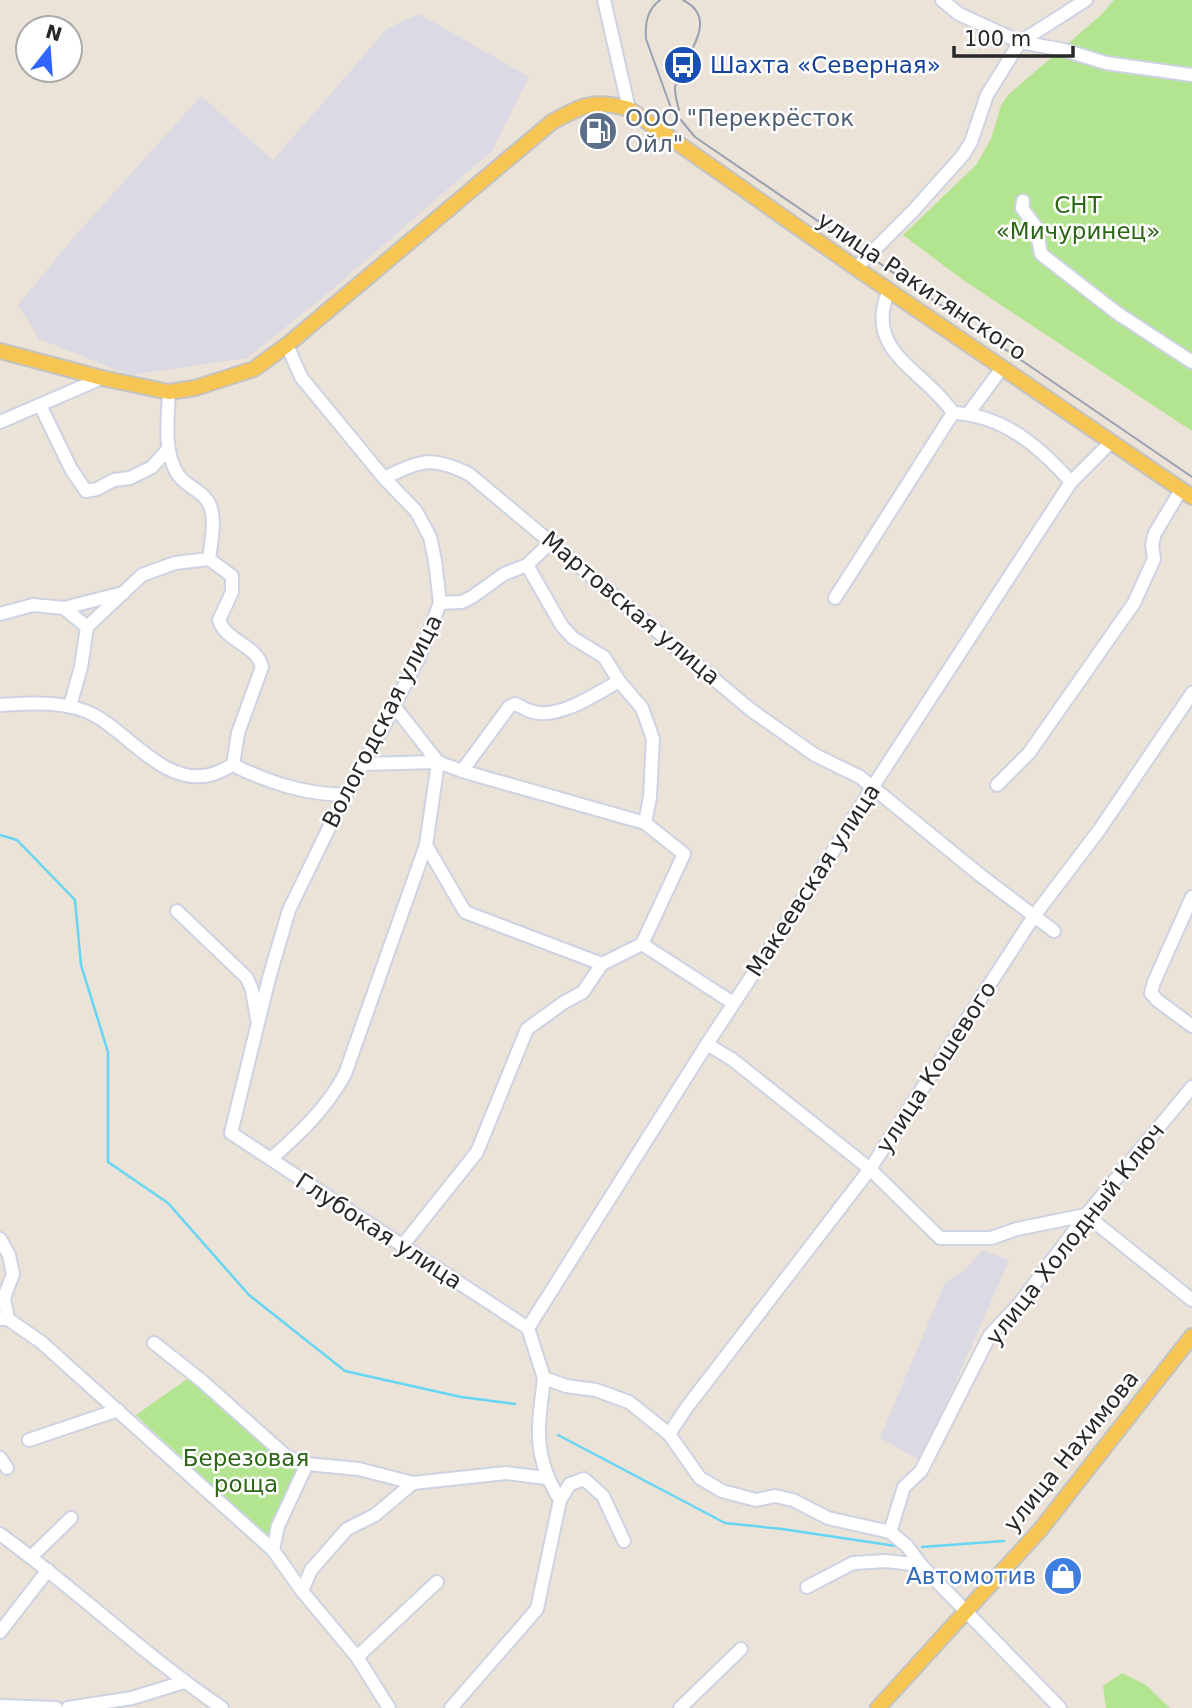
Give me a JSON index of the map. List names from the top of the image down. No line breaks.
{"streets":{"main road":["улица Ракитянского","улица Нахимова"],"street":["Мартовская улица","Вологодская улица","Макеевская улица","улица Кошевого","Глубокая улица","улица Холодный Ключ"]},"crossings":[["улица Ракитянского","Макеевская улица"],["Мартовская улица","Вологодская улица"],["Мартовская улица","Макеевская улица"],["Мартовская улица","улица Кошевого"],["Вологодская улица","Глубокая улица"],["Макеевская улица","Глубокая улица"]],"parks":["СНТ «Мичуринец»","Березовая роща"],"places":{"bus stop":["Шахта «Северная»"],"fuel station":["ООО \"Перекрёсток Ойл\""],"shop":["Автомотив"]},"scale_bar":"100 m","north":"top"}
